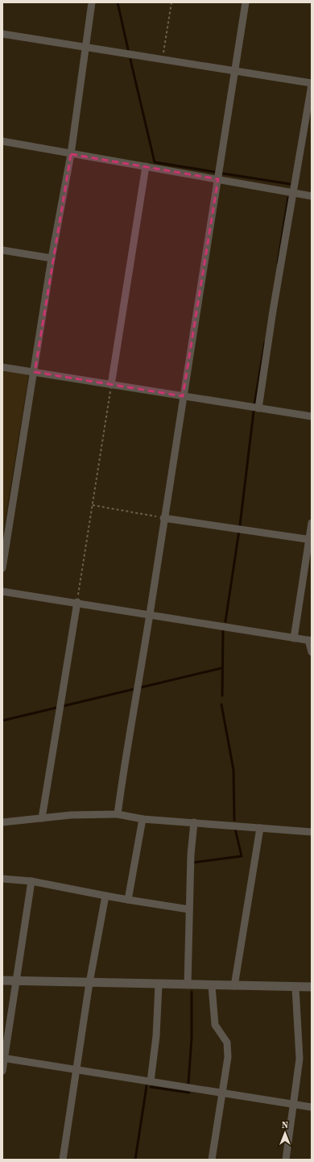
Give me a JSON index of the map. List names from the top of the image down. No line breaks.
{"north":"top"}
